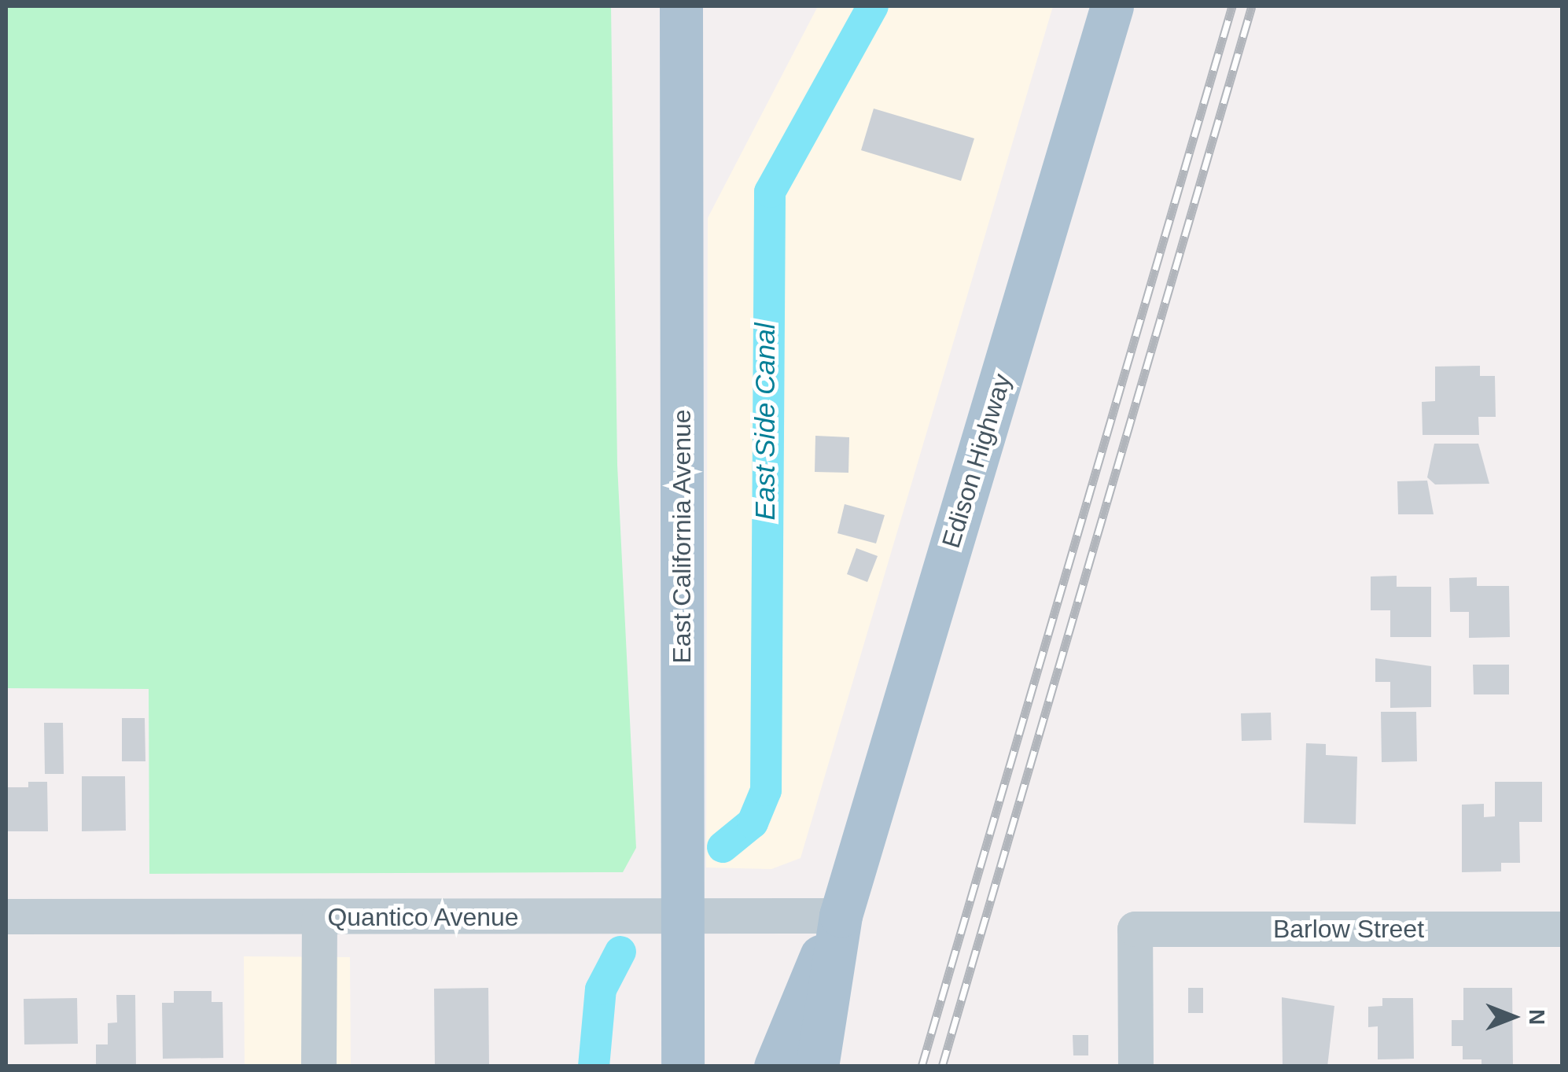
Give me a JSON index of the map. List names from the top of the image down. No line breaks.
{"streets":{"main road":["Edison Highway","East California Avenue"],"street":["Quantico Avenue","Barlow Street"]},"crossings":[["Edison Highway","Quantico Avenue"],["East California Avenue","Quantico Avenue"]],"water":["East Side Canal"],"north":"right"}
